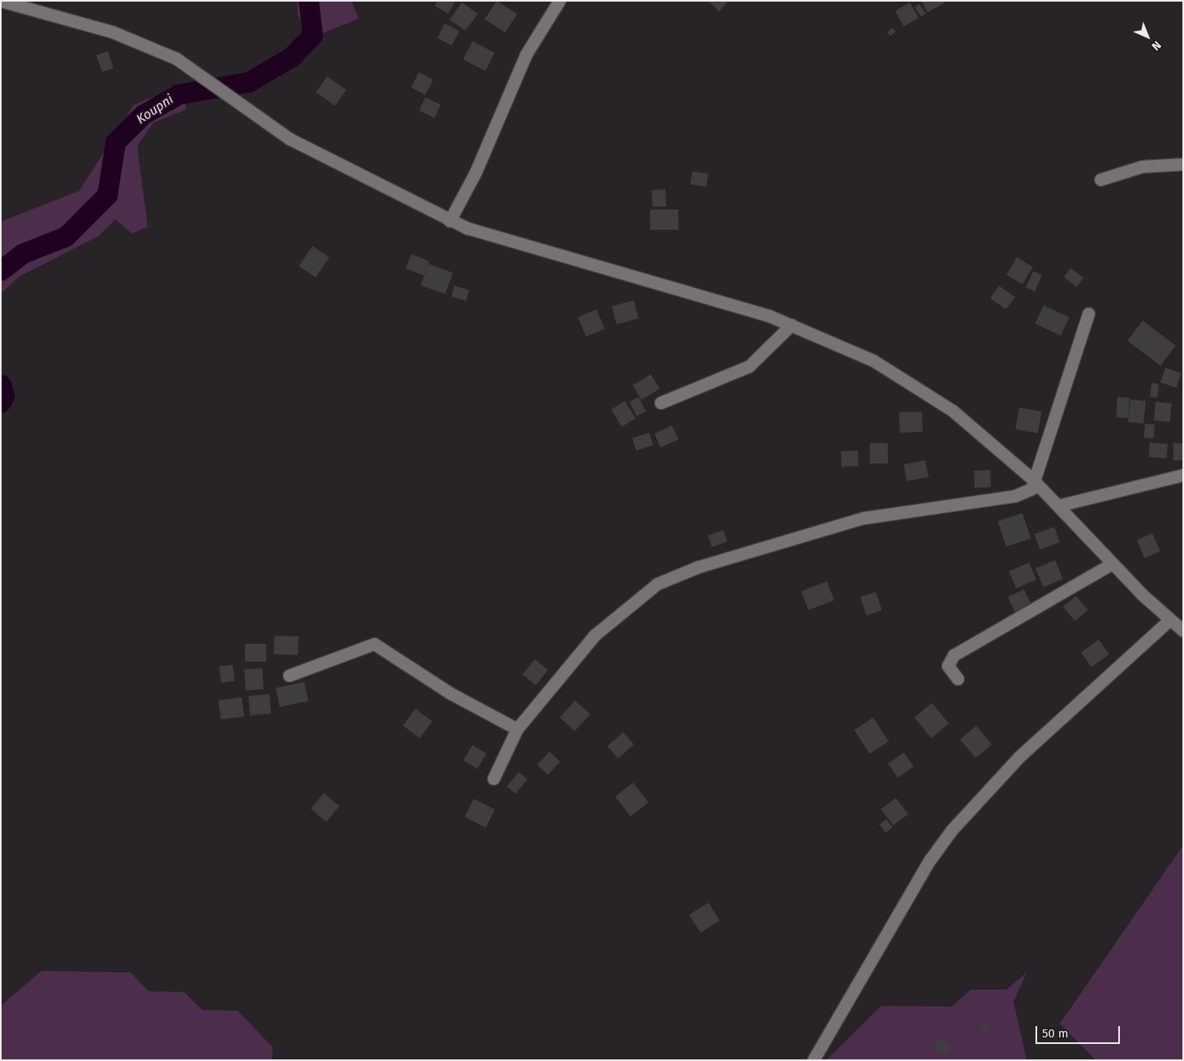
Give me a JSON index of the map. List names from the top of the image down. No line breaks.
{"water":["Koupni"],"scale_bar":"50 m","north":"bottom right"}
